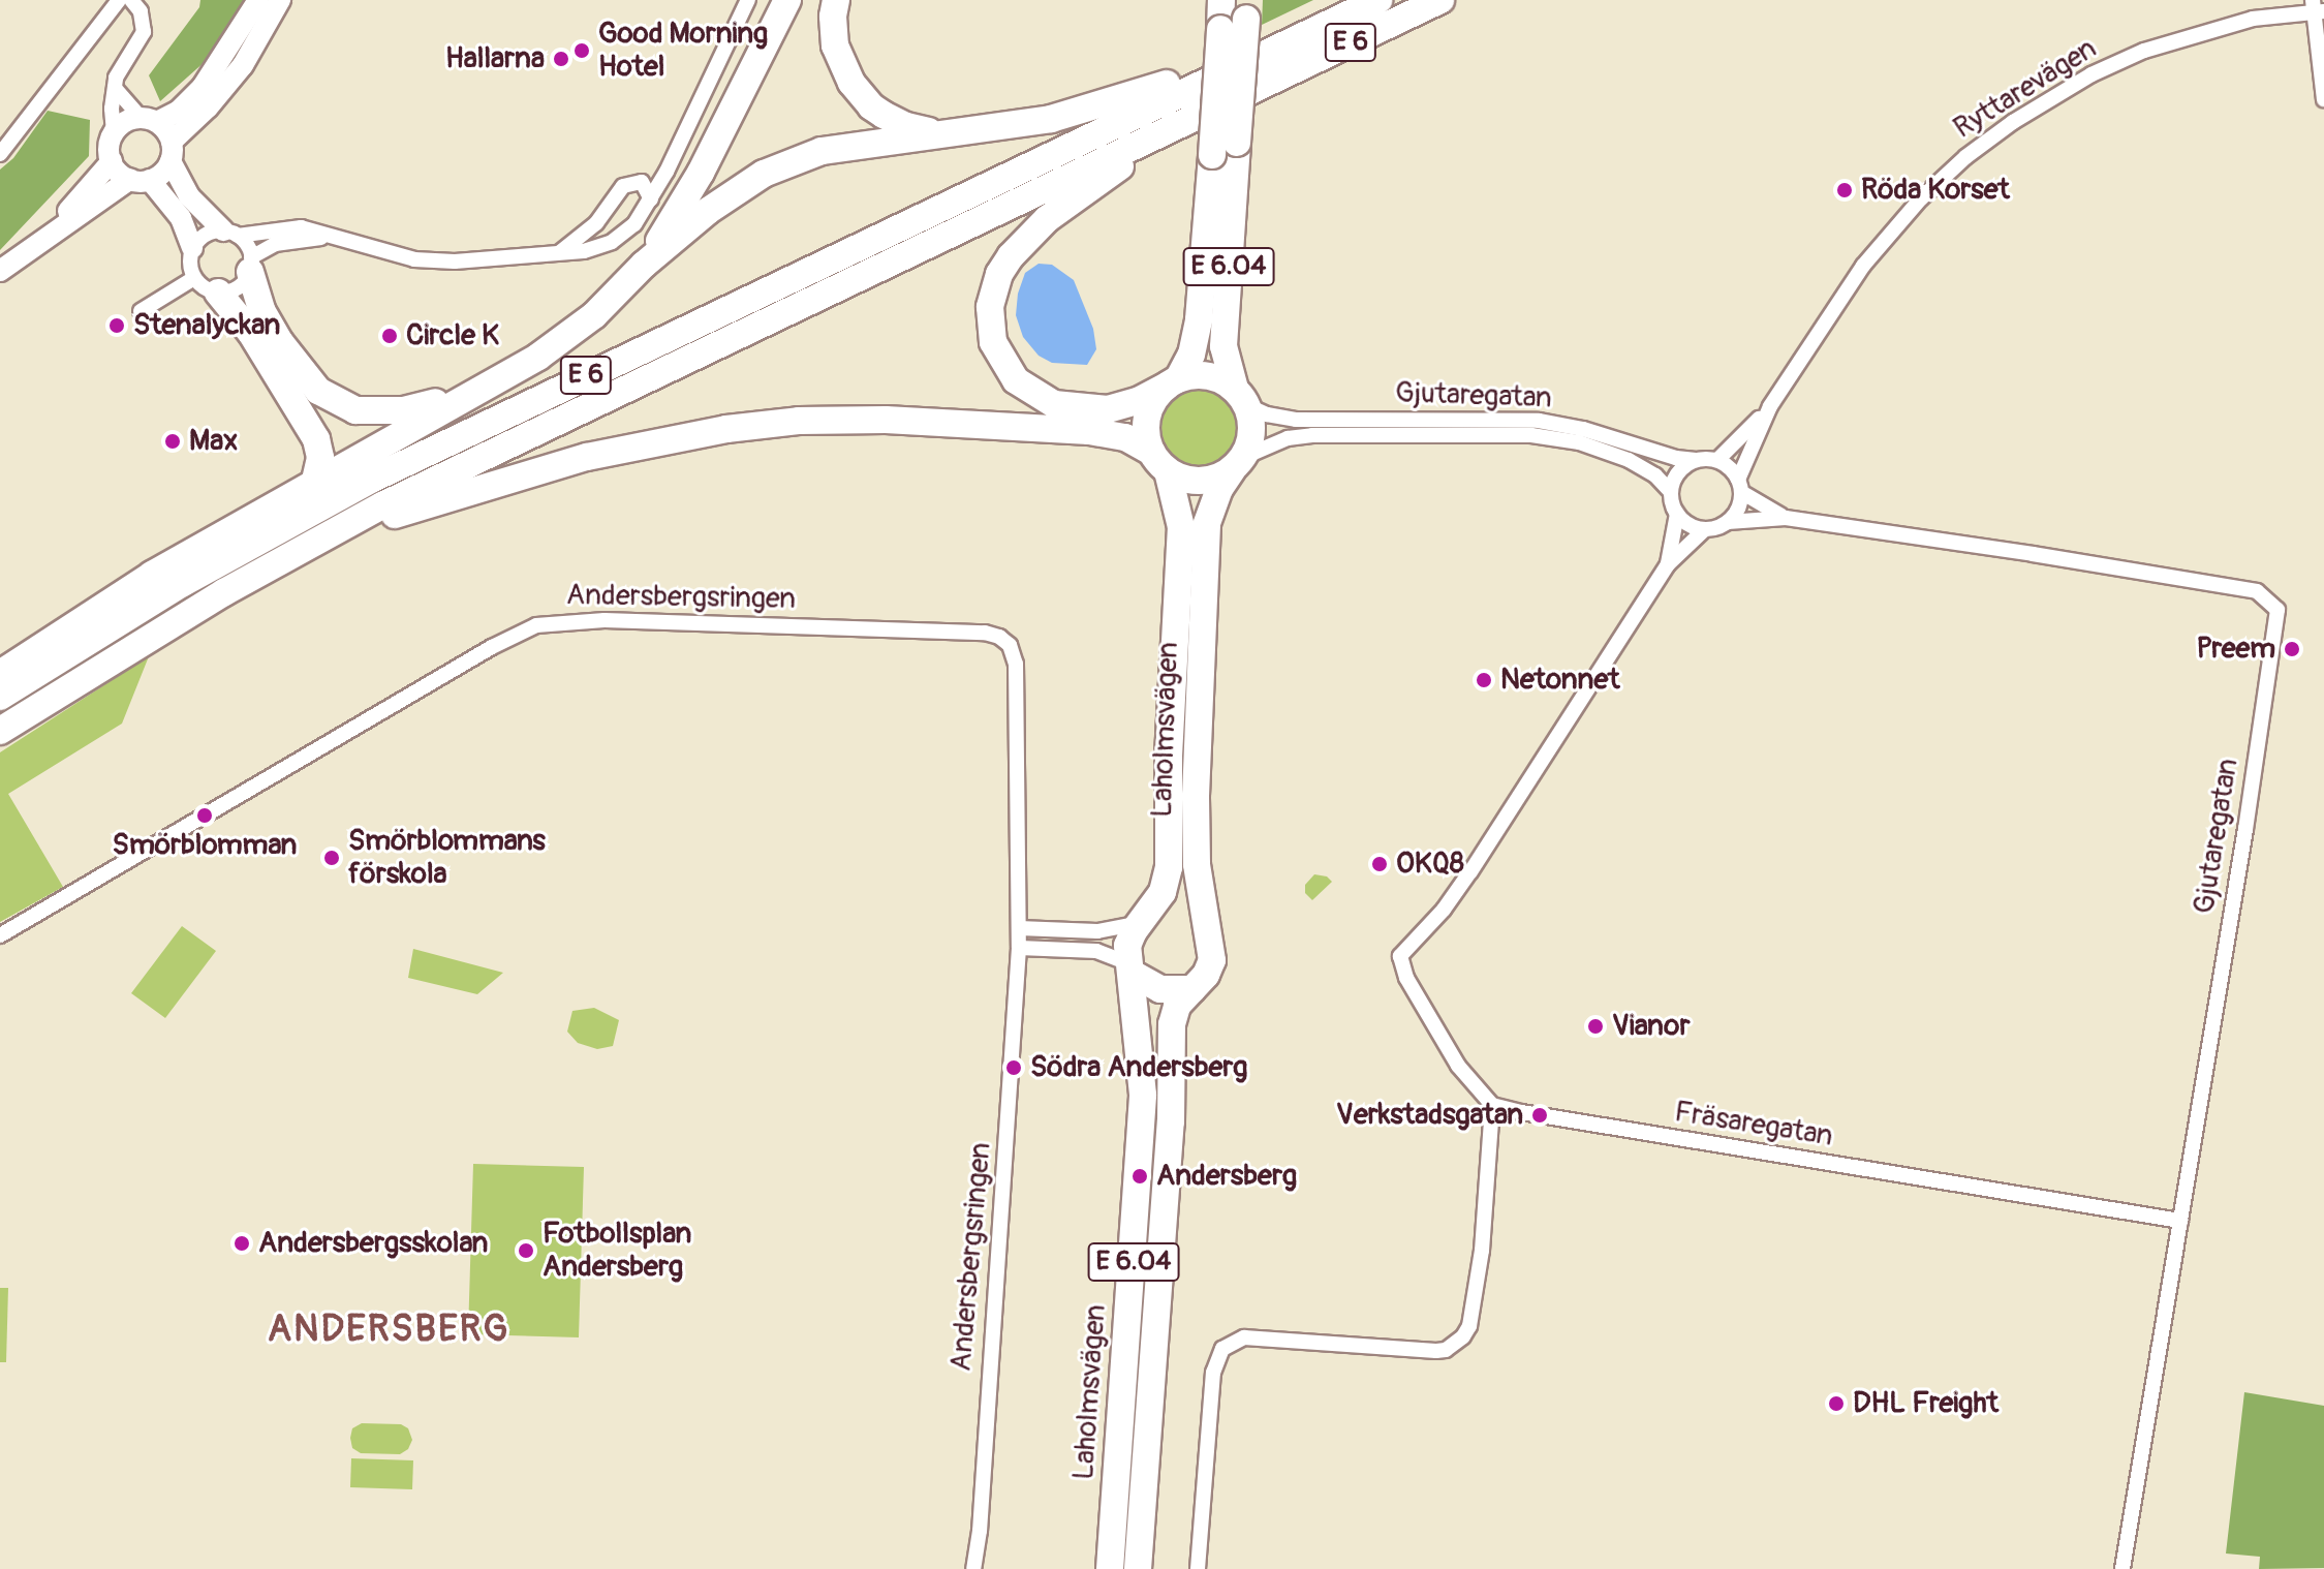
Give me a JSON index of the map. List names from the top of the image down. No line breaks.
{"streets":{"highway":["E 6","E 6.04","Laholmsvägen"],"street":["Ryttarevägen","Gjutaregatan","Andersbergsringen","Fräsaregatan"]},"crossings":[["Ryttarevägen","Gjutaregatan"],["Gjutaregatan","Laholmsvägen"],["Gjutaregatan","Fräsaregatan"]],"districts":["ANDERSBERG"],"places":["Good Morning Hotel","Hallarna","Röda Korset","Stenalyckan","Circle K","Max","Preem","Netonnet","Smörblomman","Smörblommans förskola","OKQ8","Vianor","Södra Andersberg","Verkstadsgatan","Andersberg","Andersbergsskolan","Fotbollsplan Andersberg","DHL Freight"]}
